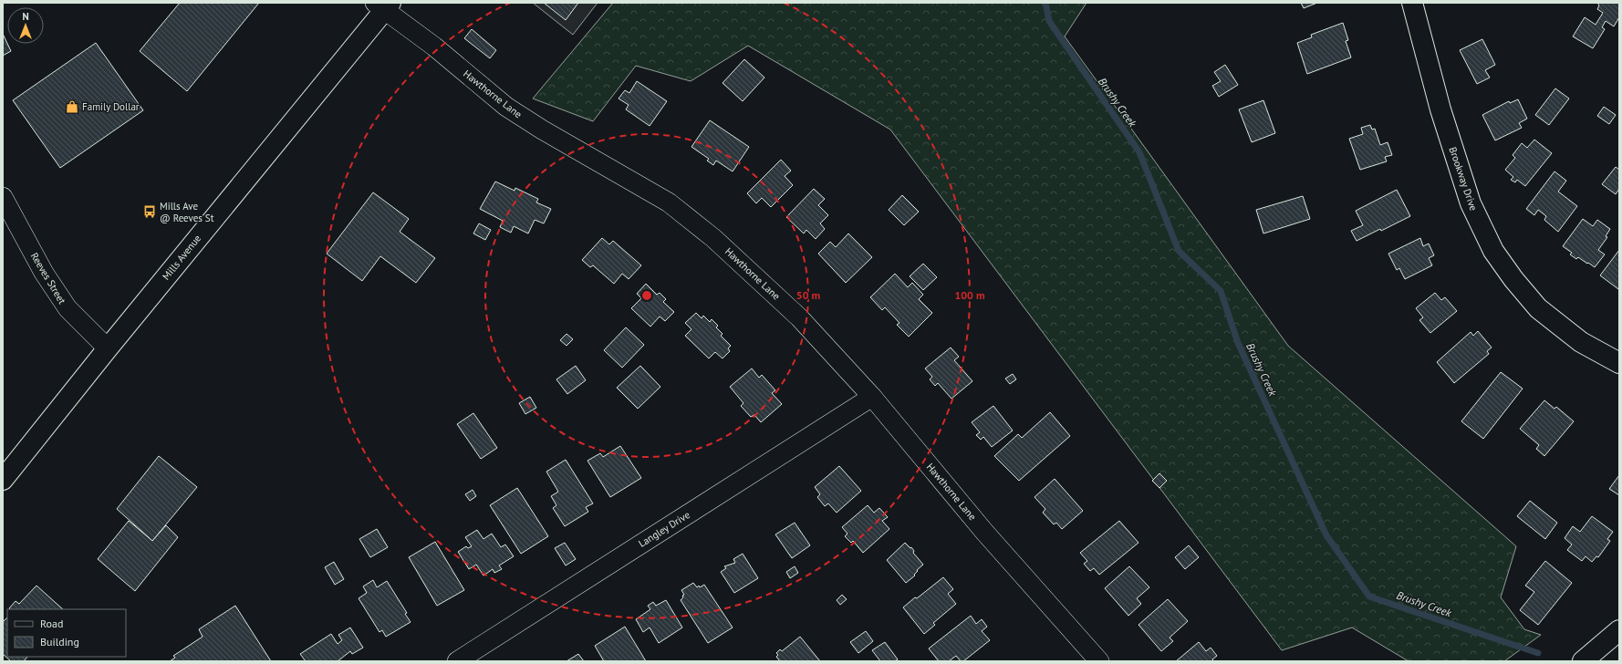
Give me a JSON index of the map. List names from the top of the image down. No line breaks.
{"streets":{"main road":["Brookway Drive","Mills Avenue"],"street":["Hawthorne Lane","Reeves Street","Langley Drive"]},"crossings":[["Hawthorne Lane","Mills Avenue"],["Hawthorne Lane","Langley Drive"],["Mills Avenue","Reeves Street"]],"water":["Brushy Creek"],"places":{"shop":["Family Dollar"],"bus stop":["Mills Ave @ Reeves St"]},"legend":["Road","Building"],"north":"top","rings":["50 m","100 m"]}
